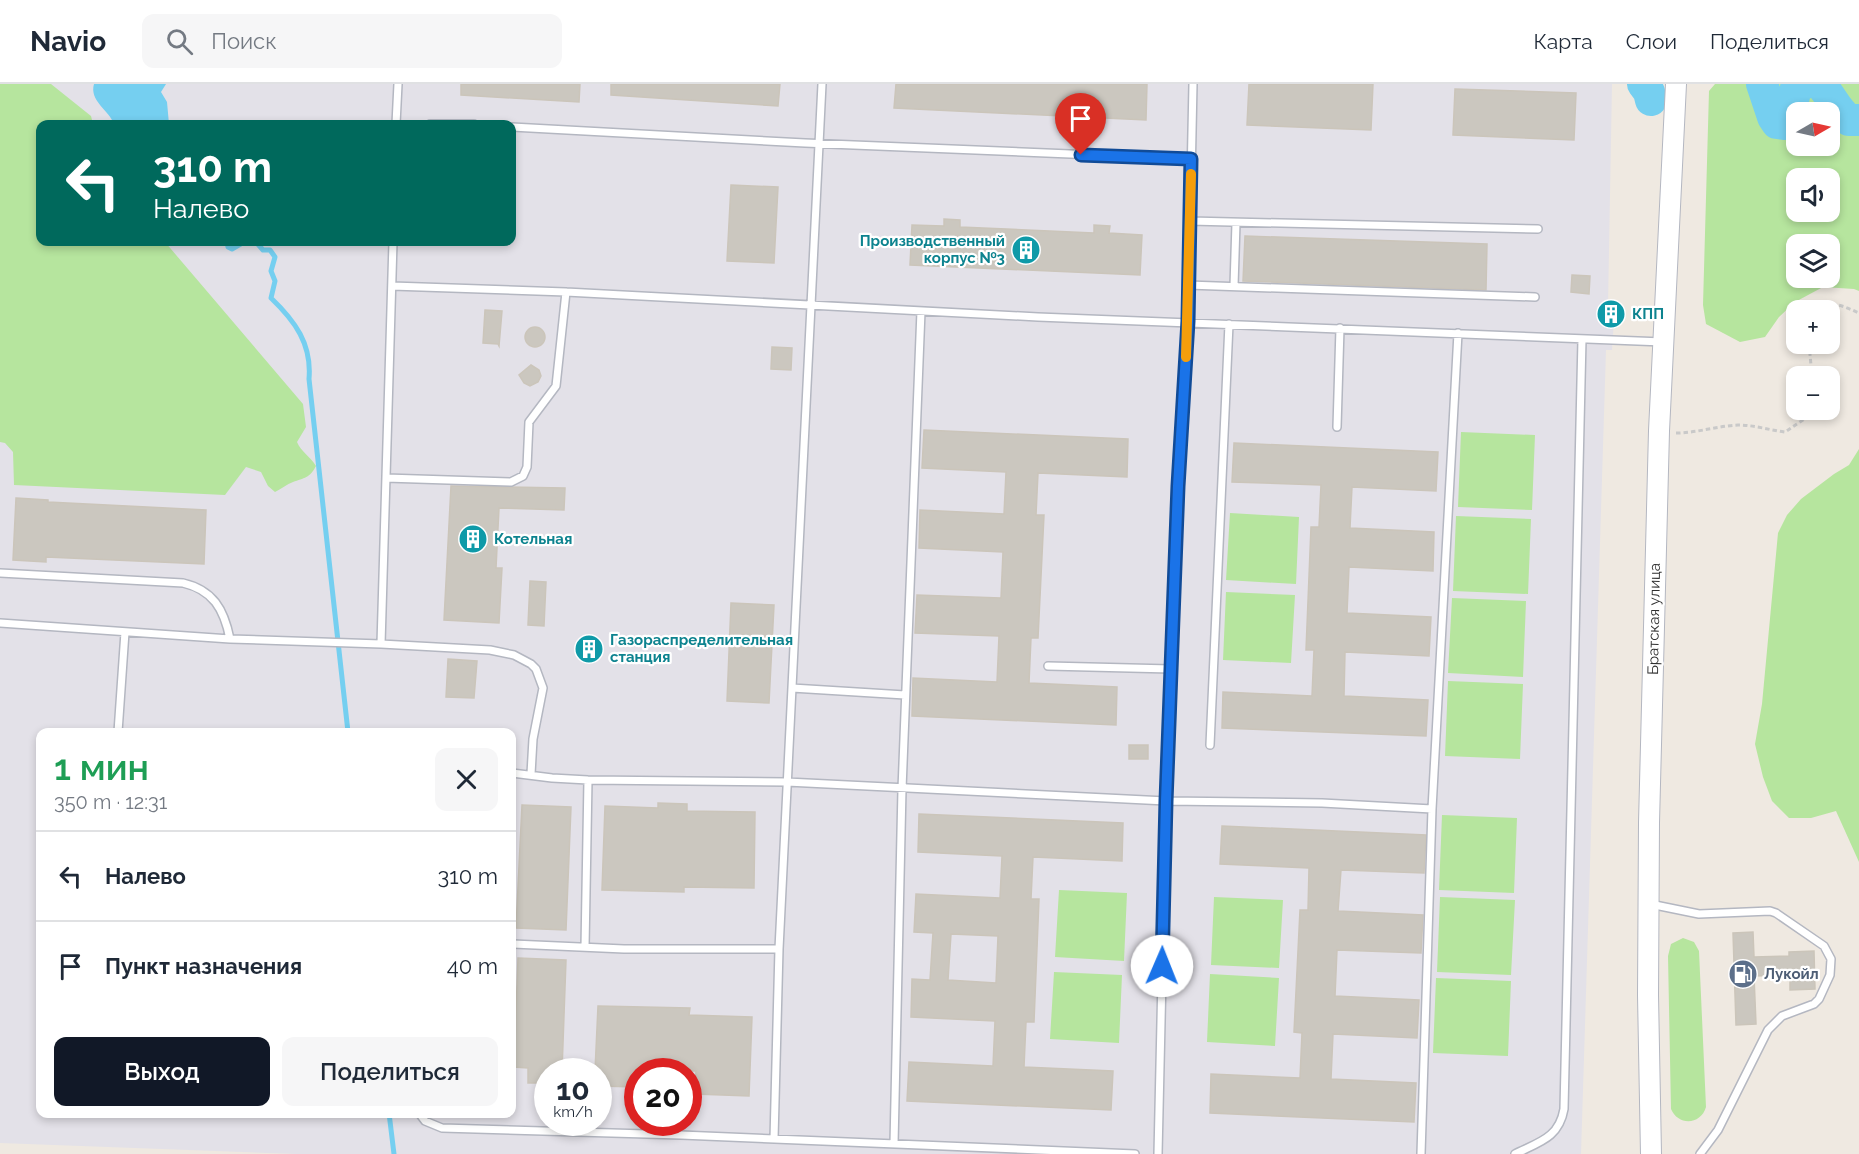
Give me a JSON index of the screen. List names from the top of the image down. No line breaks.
{"streets":{"main road":["Братская улица"]},"places":{"building":["Производственный корпус №3","КПП","Котельная","Газораспределительная станция"],"fuel station":["Лукойл"]},"north":"right","page":{"header":"Navio","search":"Поиск","nav":["Карта","Слои","Поделиться"],"map_buttons":["+","−"],"turn":["310 m","Налево"],"heading":["1 мин","350 m · 12:31"],"list":[{"name":"Налево","value":"310 m"},{"name":"Пункт назначения","value":"40 m"}],"buttons":["Выход","Поделиться"],"speed":"10 km/h","limit":"20"}}
